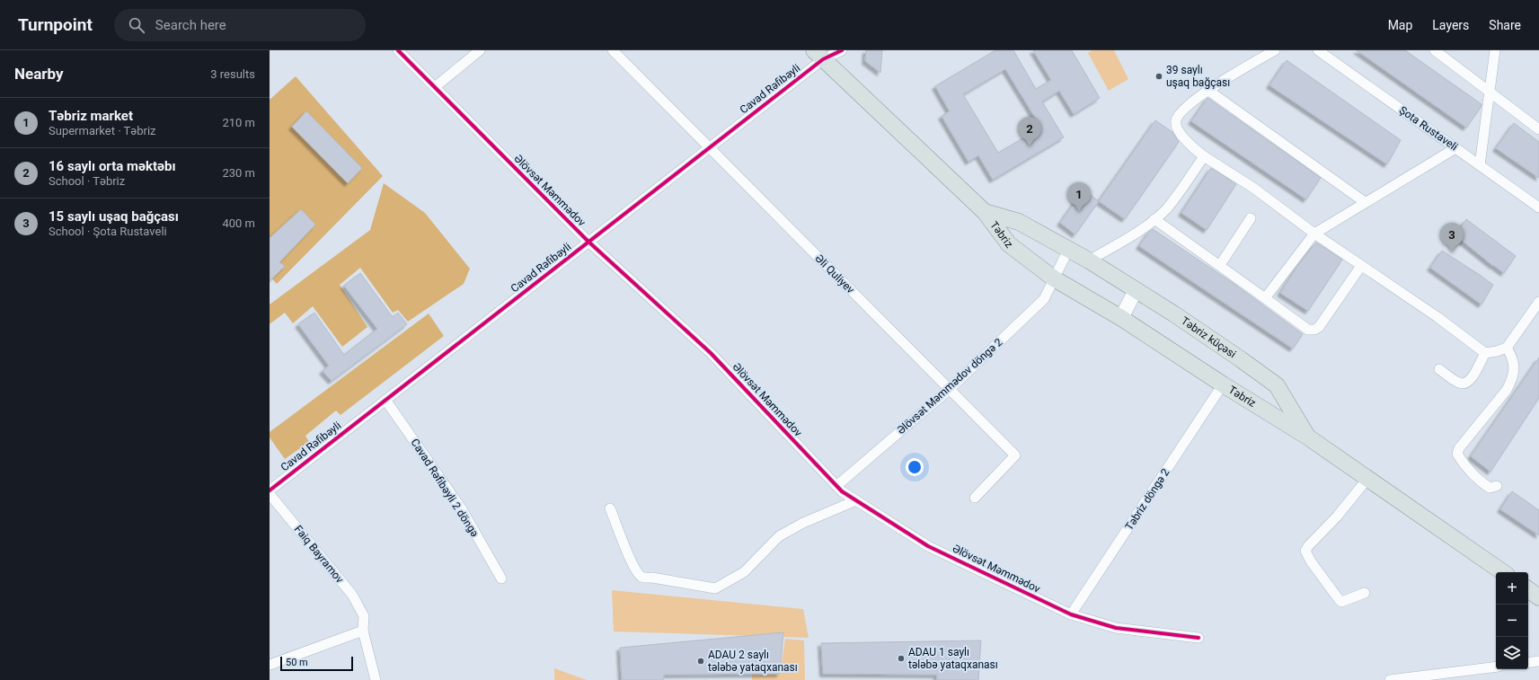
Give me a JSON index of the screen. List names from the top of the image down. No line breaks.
{"streets":{"main road":["Təbriz","Təbriz küçəsi"],"street":["Cavad Rəfibəyli","Şota Rustaveli","Əlövsət Məmmədov","Əli Quliyev","Əlövsət Məmmədov döngə 2","Cavad Rəfibəyli 2 döngə","Təbriz döngə 2","Faiq Bayramov"]},"crossings":[["Cavad Rəfibəyli","Əlövsət Məmmədov"],["Cavad Rəfibəyli","Təbriz"],["Cavad Rəfibəyli","Əli Quliyev"],["Cavad Rəfibəyli","Cavad Rəfibəyli 2 döngə"],["Əlövsət Məmmədov","Əlövsət Məmmədov döngə 2"],["Əlövsət Məmmədov","Təbriz döngə 2"],["Təbriz","Təbriz küçəsi"],["Təbriz","Əlövsət Məmmədov döngə 2"],["Təbriz","Təbriz döngə 2"],["Əli Quliyev","Əlövsət Məmmədov döngə 2"]],"places":["39 saylı uşaq bağçası","ADAU 1 saylı tələbə yataqxanası","ADAU 2 saylı tələbə yataqxanası"],"scale_bar":"50 m","page":{"header":"Turnpoint","search":"Search here","nav":["Map","Layers","Share"],"heading":["Nearby","3 results"],"list":[{"mark":"1","name":"Təbriz market","note":"Supermarket · Təbriz","value":"210 m"},{"mark":"2","name":"16 saylı orta məktəbı","note":"School · Təbriz","value":"230 m"},{"mark":"3","name":"15 saylı uşaq bağçası","note":"School · Şota Rustaveli","value":"400 m"}],"pins":["2","1","3"],"map_buttons":["+","−"],"scale":"50 m"}}
